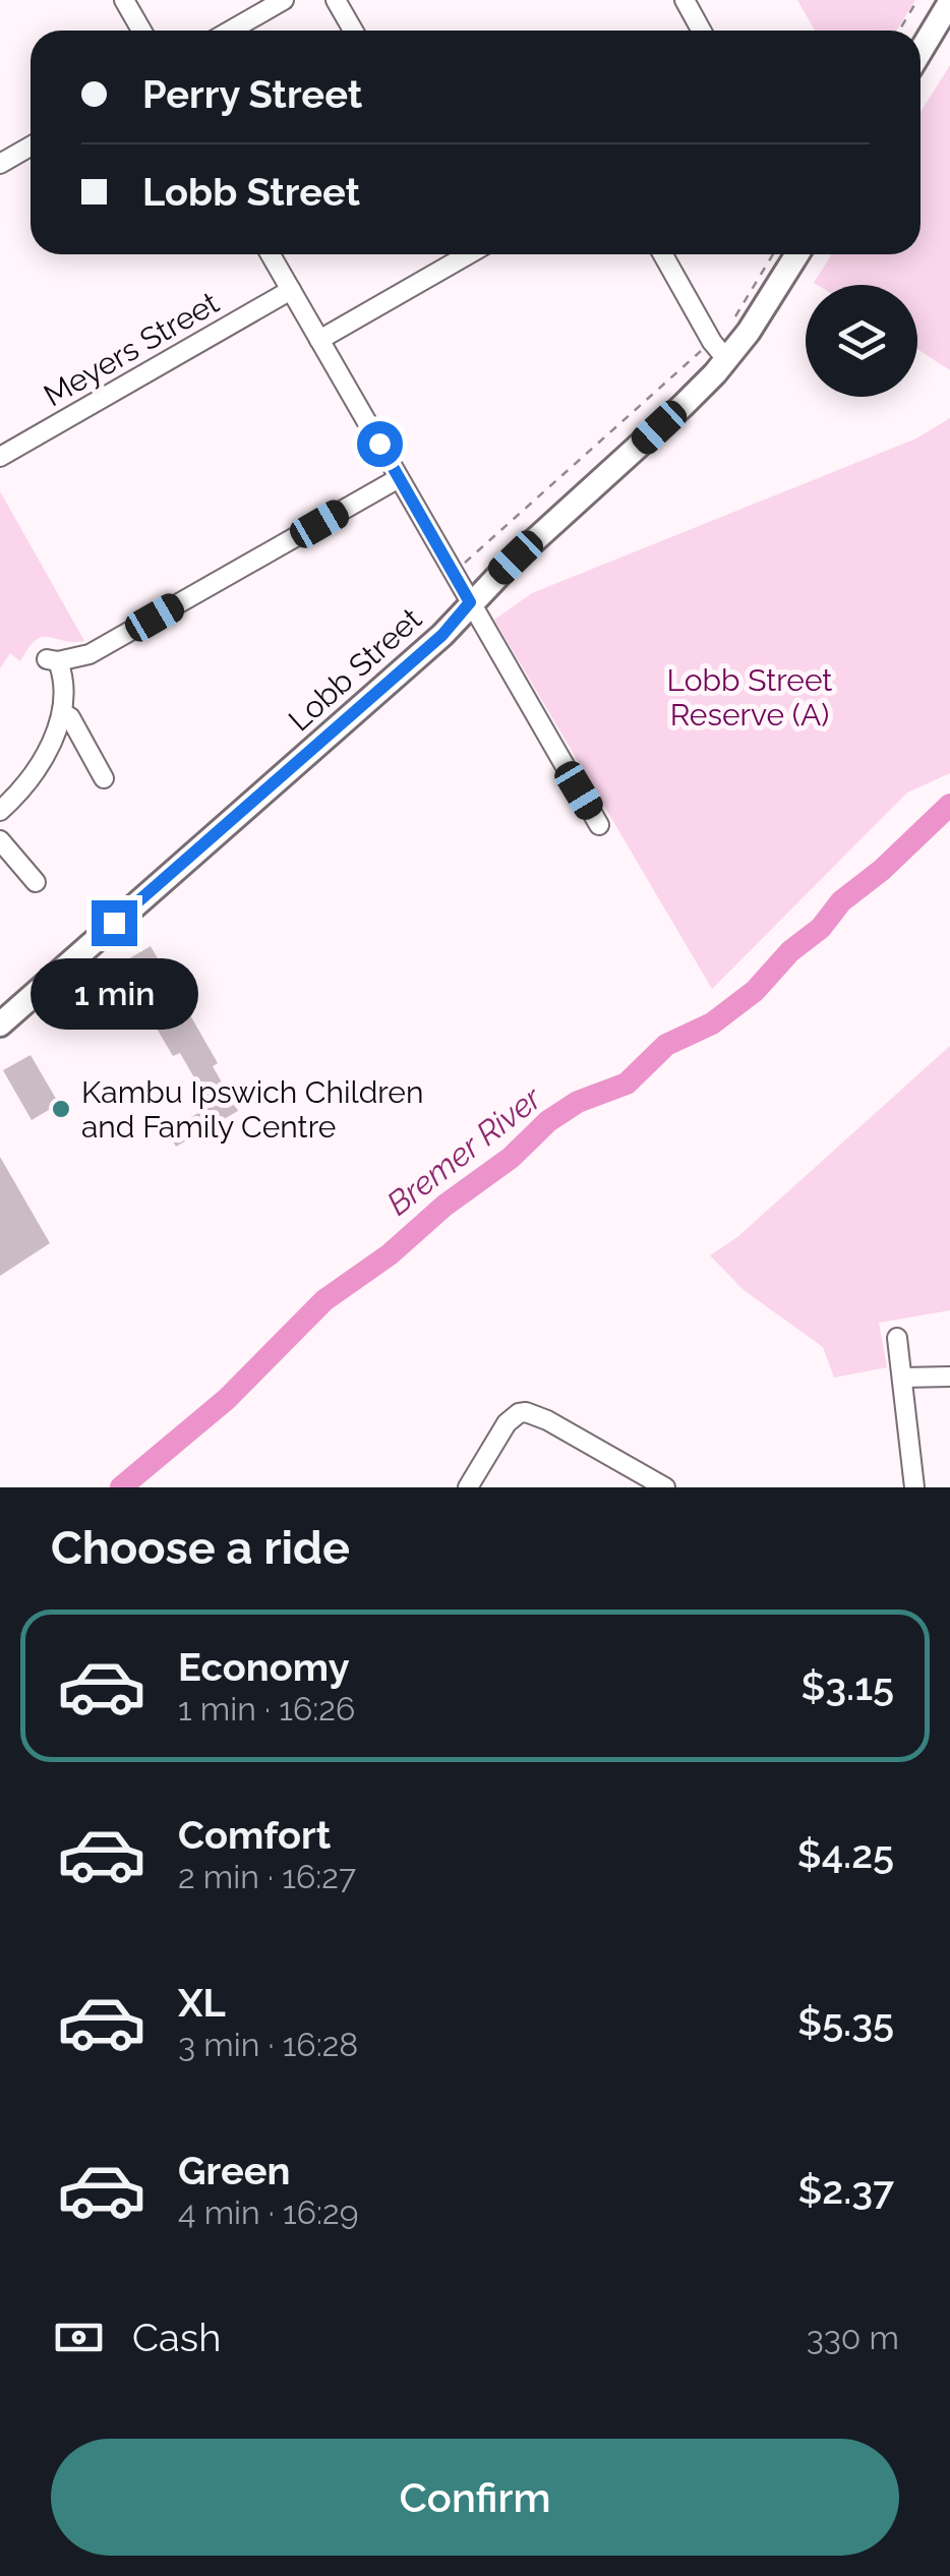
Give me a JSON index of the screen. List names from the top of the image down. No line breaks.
{"streets":{"main road":["Lobb Street"],"street":["Meyers Street"]},"water":["Bremer River"],"parks":["Lobb Street Reserve (A)"],"places":["Kambu Ipswich Children and Family Centre"],"page":{"banner":["Perry Street","Lobb Street"],"bubble":"1 min","heading":"Choose a ride","list":[{"name":"Economy","note":"1 min · 16:26","value":"$3.15"},{"name":"Comfort","note":"2 min · 16:27","value":"$4.25"},{"name":"XL","note":"3 min · 16:28","value":"$5.35"},{"name":"Green","note":"4 min · 16:29","value":"$2.37"}],"pay":["Cash","330 m"],"buttons":"Confirm"}}
